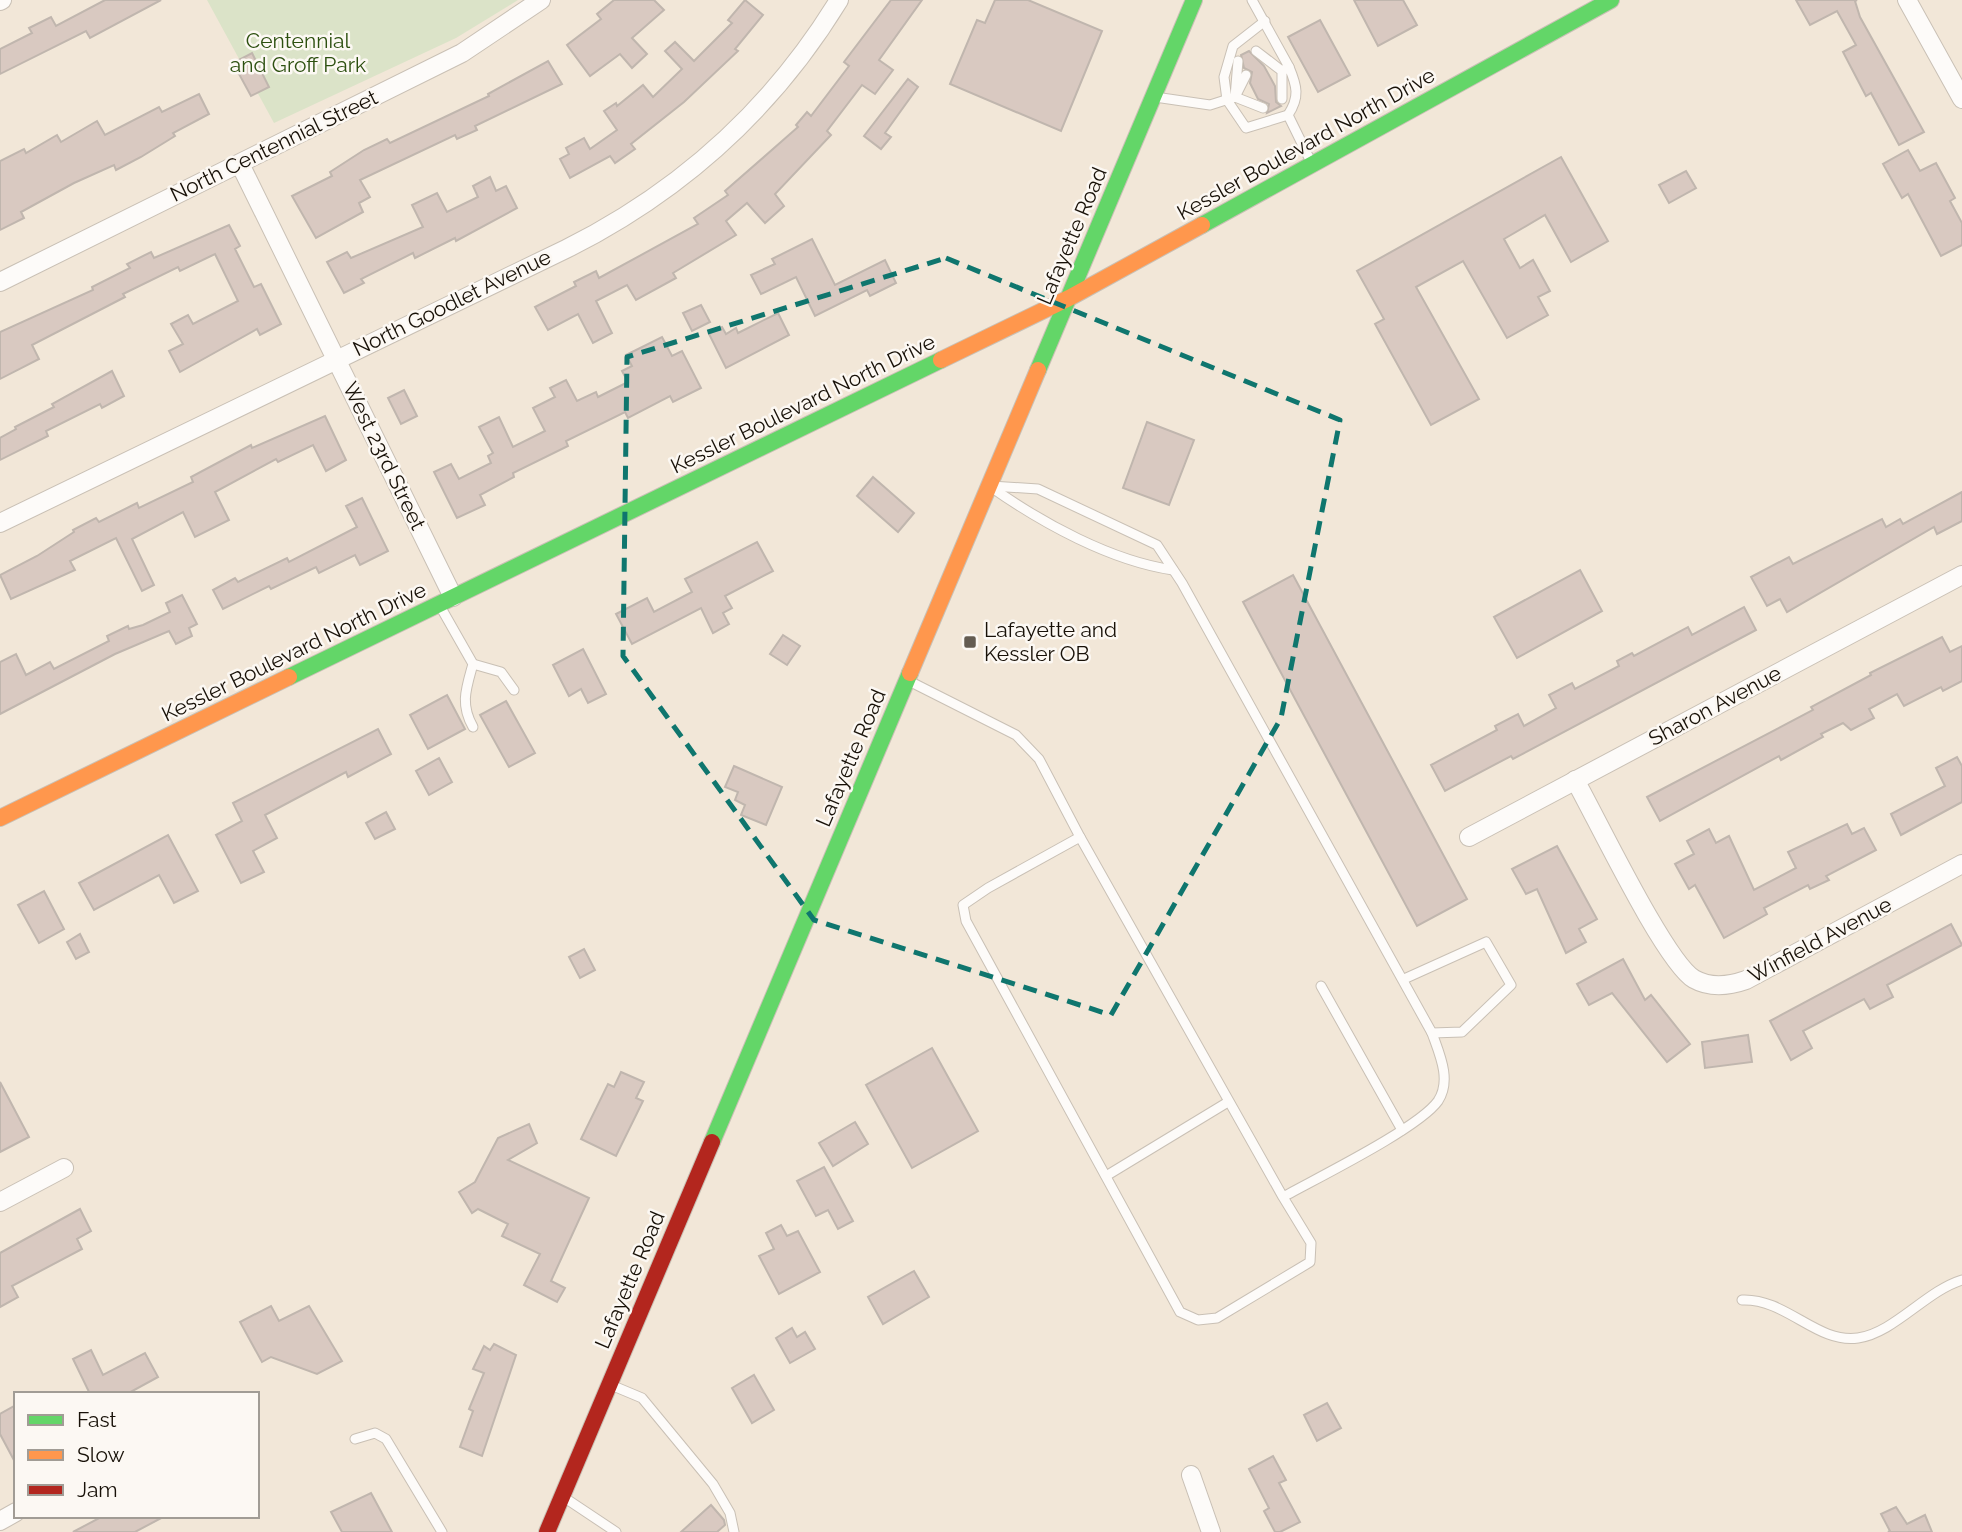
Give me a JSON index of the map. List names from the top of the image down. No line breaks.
{"streets":{"main road":["Kessler Boulevard North Drive","Lafayette Road"],"street":["North Centennial Street","North Goodlet Avenue","West 23rd Street","Sharon Avenue","Winfield Avenue"]},"crossings":[["Kessler Boulevard North Drive","Lafayette Road"],["Kessler Boulevard North Drive","West 23rd Street"],["North Centennial Street","West 23rd Street"],["North Goodlet Avenue","West 23rd Street"],["Sharon Avenue","Winfield Avenue"]],"parks":["Centennial and Groff Park"],"places":{"transit":["Lafayette and Kessler OB"]},"legend":["Fast","Slow","Jam"]}
